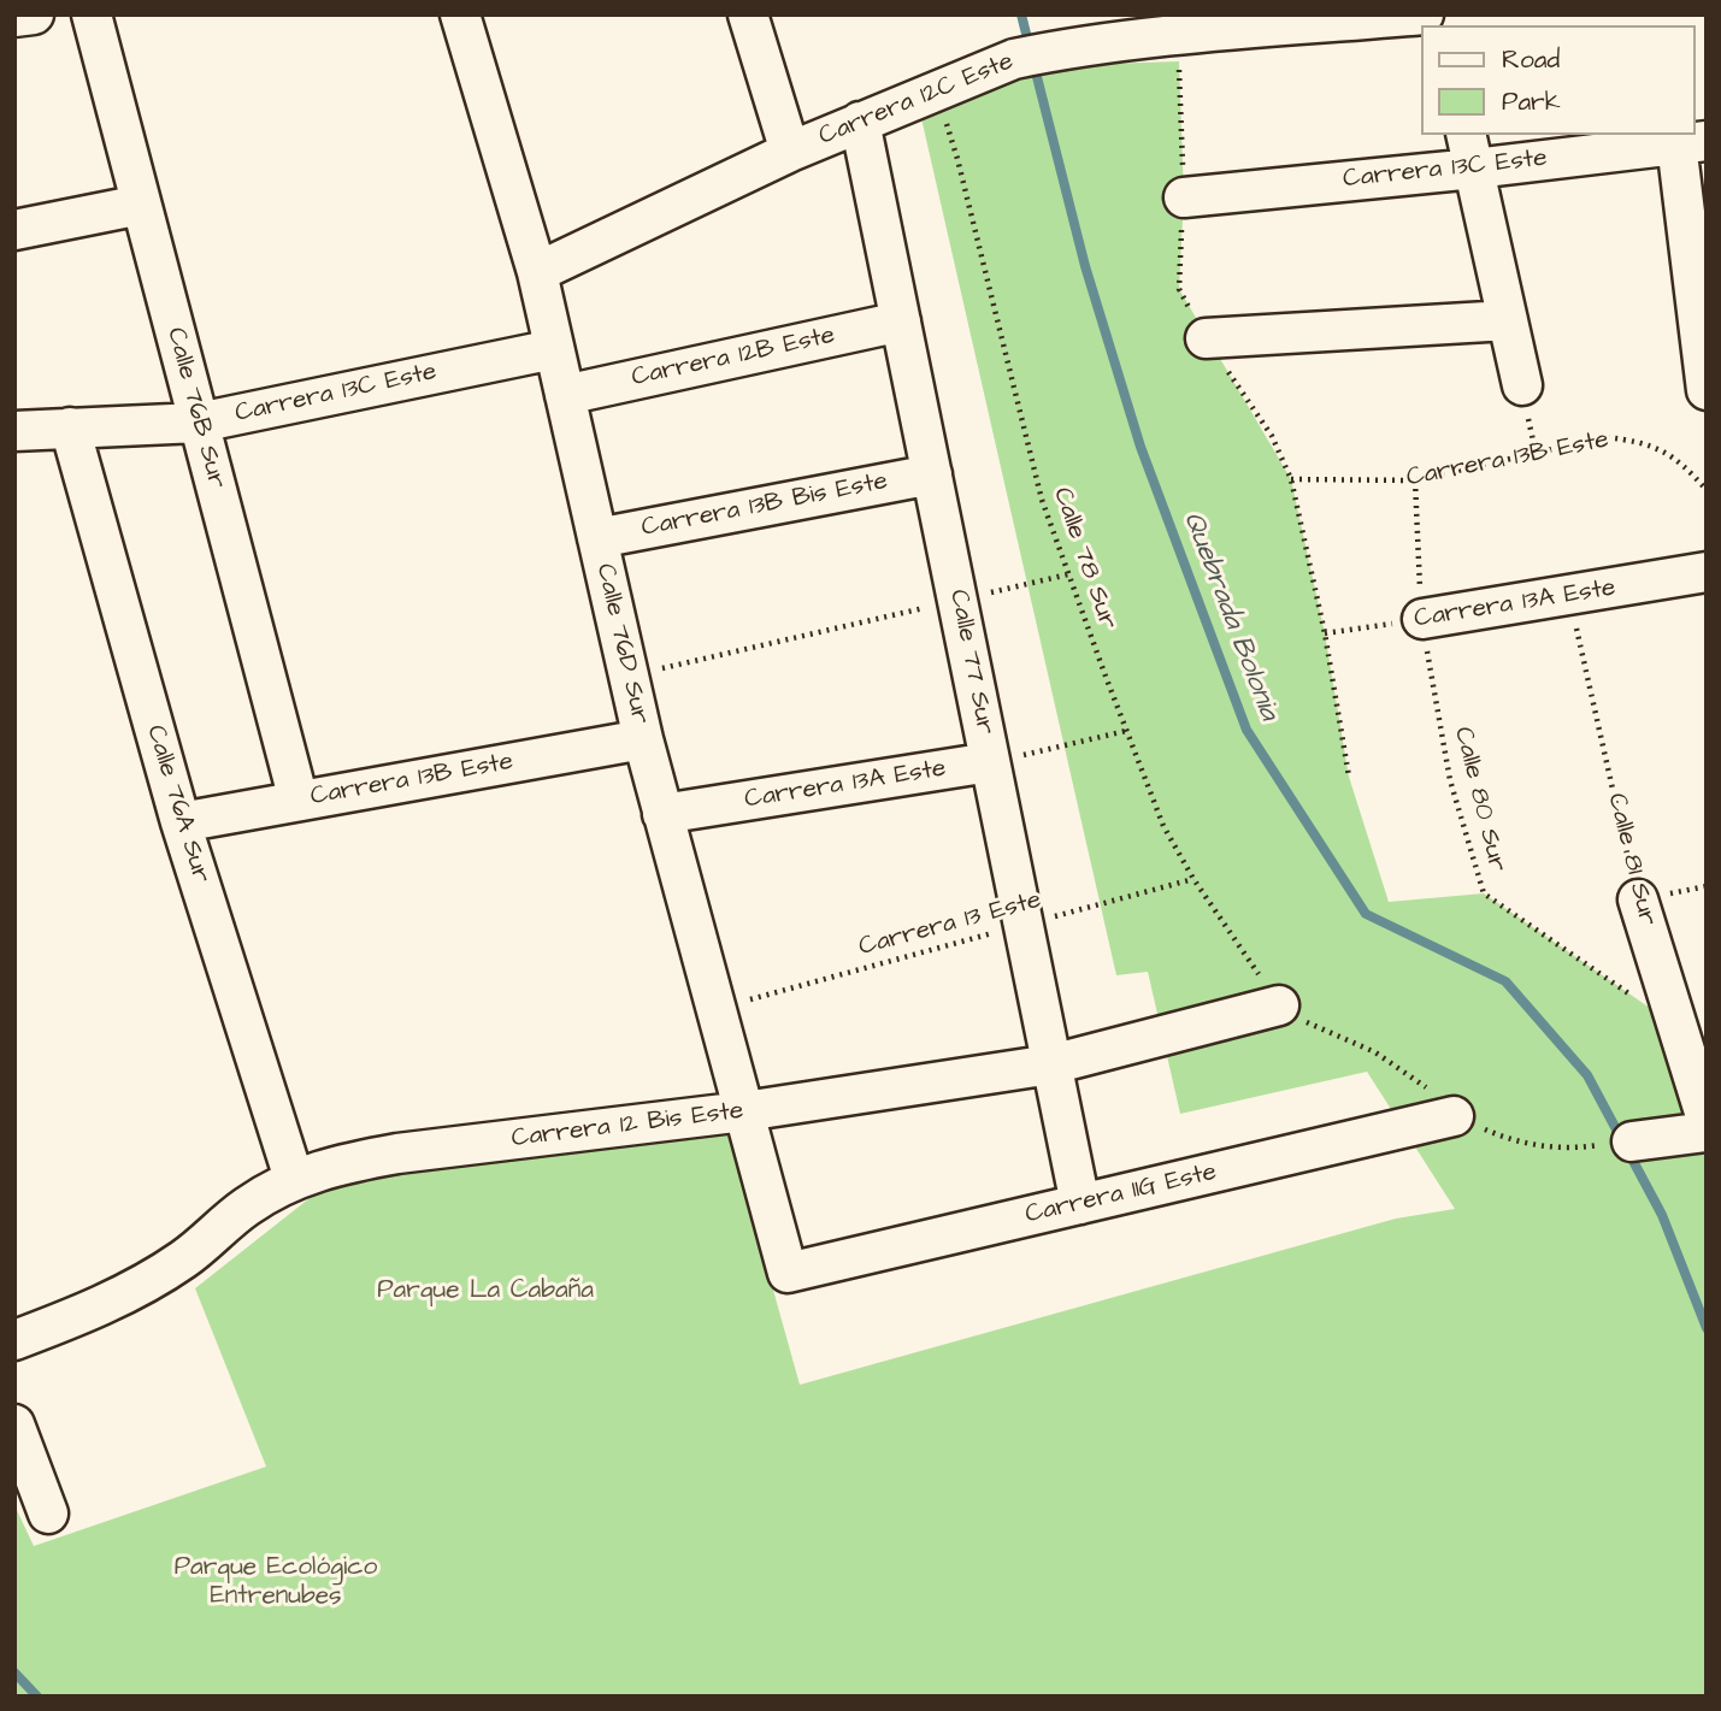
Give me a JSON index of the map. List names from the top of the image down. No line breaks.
{"streets":{"street":["Carrera 12C Este","Carrera 13C Este","Carrera 12B Este","Calle 76B Sur","Carrera 13B Este","Carrera 13B Bis Este","Carrera 13A Este","Calle 76D Sur","Calle 77 Sur","Calle 76A Sur","Calle 81 Sur","Carrera 12 Bis Este","Carrera 11G Este"],"path":["Calle 78 Sur","Calle 80 Sur","Carrera 13 Este"]},"crossings":[["Carrera 12C Este","Calle 78 Sur"],["Carrera 12C Este","Calle 76D Sur"],["Carrera 12C Este","Calle 77 Sur"],["Carrera 13C Este","Calle 76B Sur"],["Carrera 13C Este","Calle 76D Sur"],["Carrera 13C Este","Calle 76A Sur"],["Carrera 12B Este","Calle 76D Sur"],["Carrera 12B Este","Calle 77 Sur"],["Calle 76B Sur","Carrera 13B Este"],["Carrera 13B Este","Calle 76D Sur"],["Carrera 13B Este","Calle 80 Sur"],["Carrera 13B Este","Calle 76A Sur"],["Carrera 13B Bis Este","Calle 76D Sur"],["Carrera 13B Bis Este","Calle 77 Sur"],["Calle 78 Sur","Carrera 13 Este"],["Calle 78 Sur","Carrera 12 Bis Este"],["Carrera 13A Este","Calle 76D Sur"],["Carrera 13A Este","Calle 77 Sur"],["Carrera 13A Este","Calle 80 Sur"],["Carrera 13A Este","Calle 81 Sur"],["Calle 76D Sur","Carrera 13 Este"],["Calle 76D Sur","Carrera 12 Bis Este"],["Calle 76D Sur","Carrera 11G Este"],["Calle 77 Sur","Carrera 13 Este"],["Calle 77 Sur","Carrera 12 Bis Este"],["Calle 77 Sur","Carrera 11G Este"],["Calle 80 Sur","Calle 81 Sur"],["Calle 76A Sur","Carrera 12 Bis Este"]],"water":["Quebrada Bolonia"],"parks":["Parque La Cabaña","Parque Ecológico Entrenubes"],"legend":["Road","Park"]}
